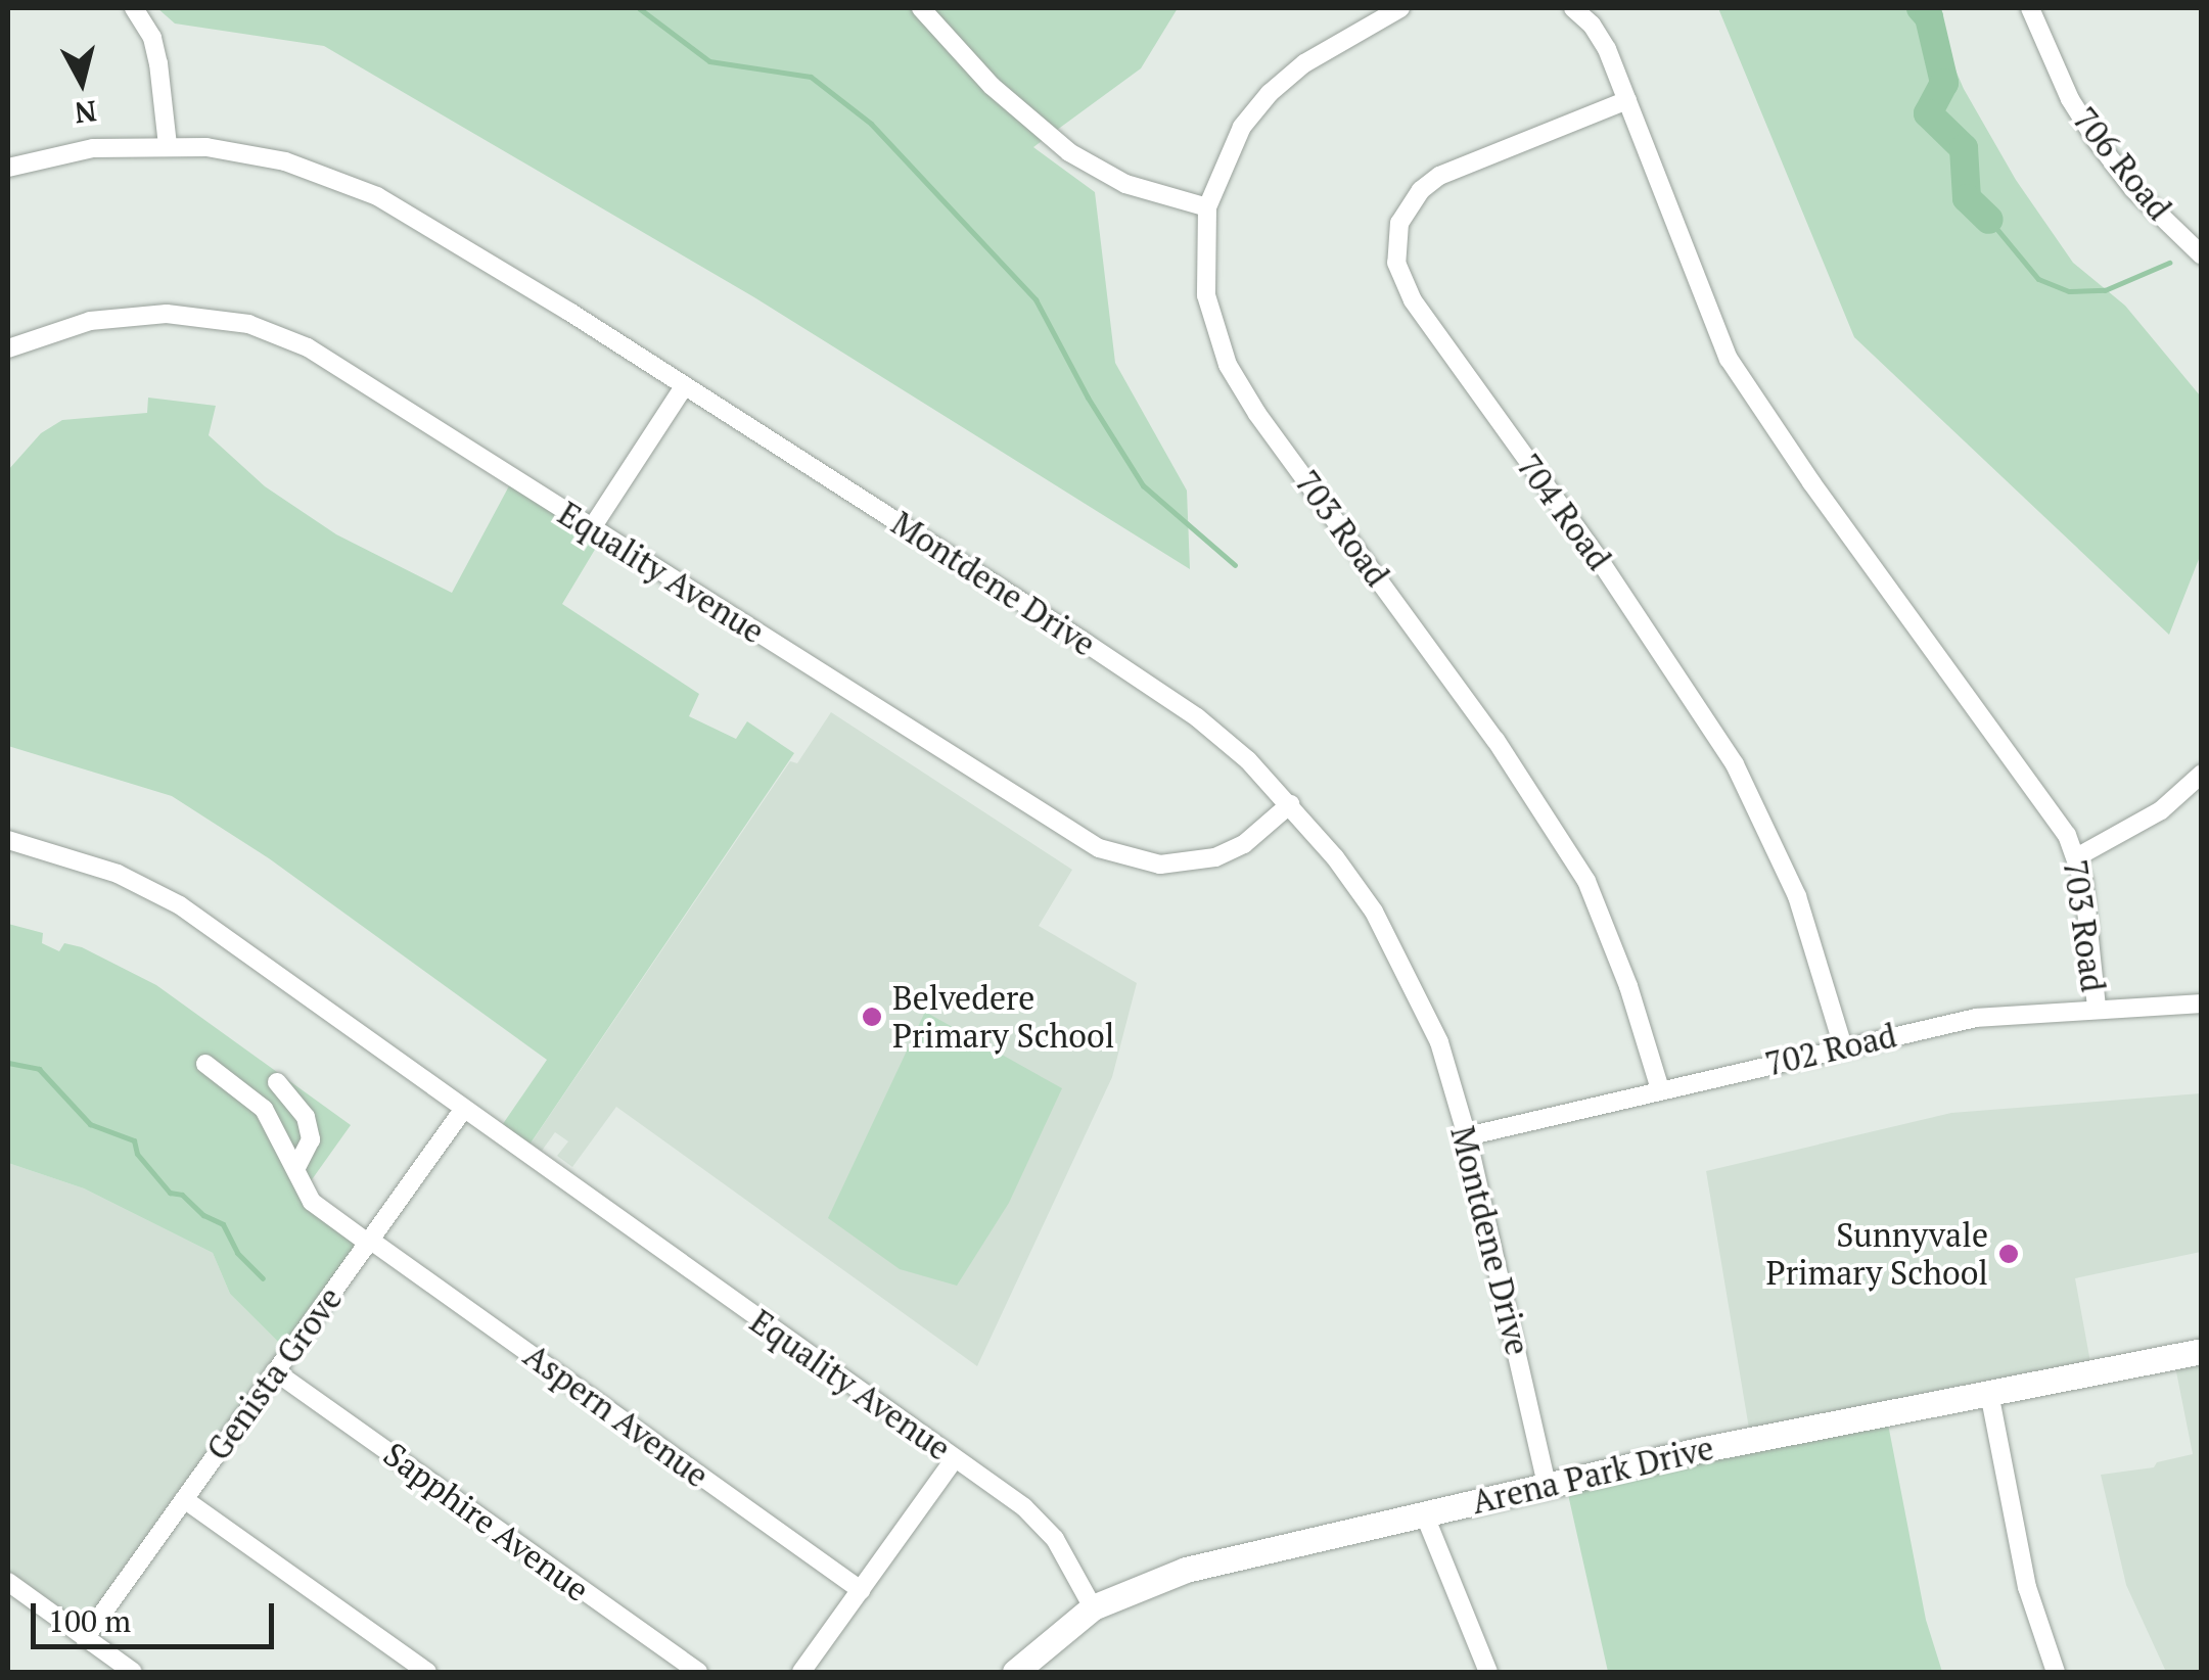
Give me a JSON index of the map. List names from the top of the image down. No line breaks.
{"streets":{"street":["706 Road","704 Road","703 Road","Equality Avenue","Montdene Drive","702 Road","Genista Grove","Aspern Avenue","Arena Park Drive","Sapphire Avenue"]},"crossings":[["704 Road","703 Road"],["704 Road","702 Road"],["703 Road","702 Road"],["Equality Avenue","Montdene Drive"],["Equality Avenue","Genista Grove"],["Equality Avenue","Arena Park Drive"],["Montdene Drive","702 Road"],["Montdene Drive","Arena Park Drive"],["Genista Grove","Aspern Avenue"],["Genista Grove","Sapphire Avenue"]],"places":["Belvedere Primary School","Sunnyvale Primary School"],"scale_bar":"100 m","north":"bottom"}
